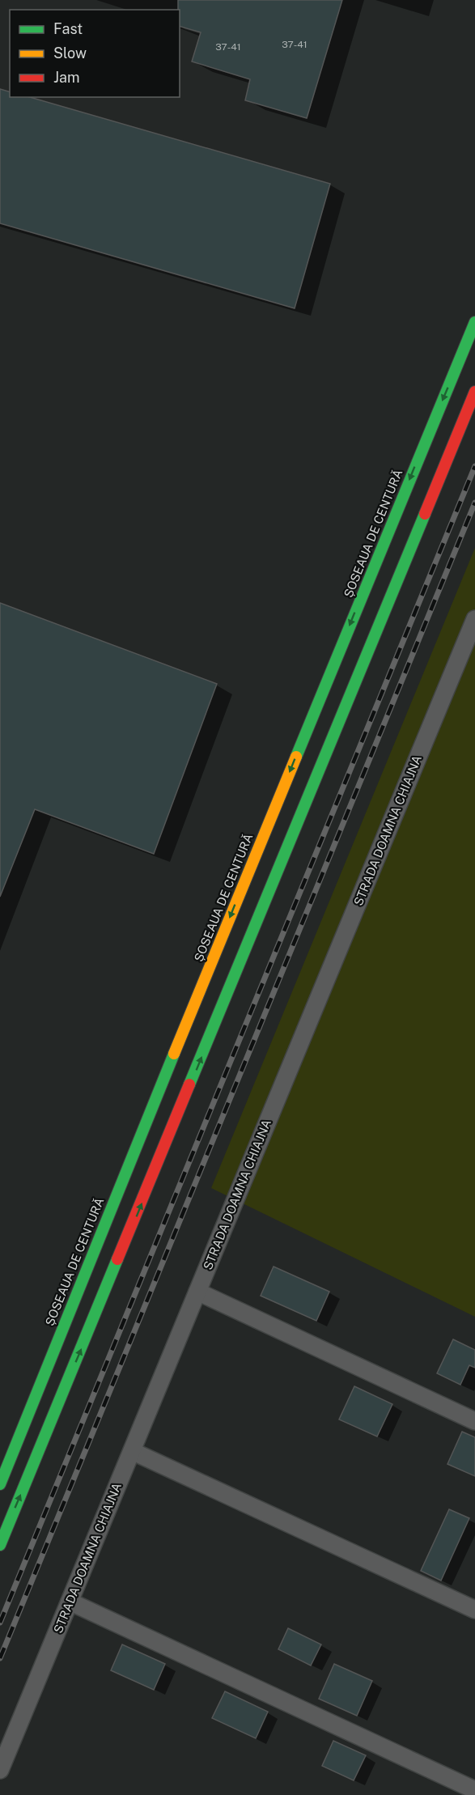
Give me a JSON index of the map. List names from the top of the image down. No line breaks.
{"streets":{"main road":["ȘOSEAUA DE CENTURĂ"],"street":["STRADA DOAMNA CHIAJNA"]},"house_numbers":["37-41","37-41"],"legend":["Fast","Slow","Jam"]}
